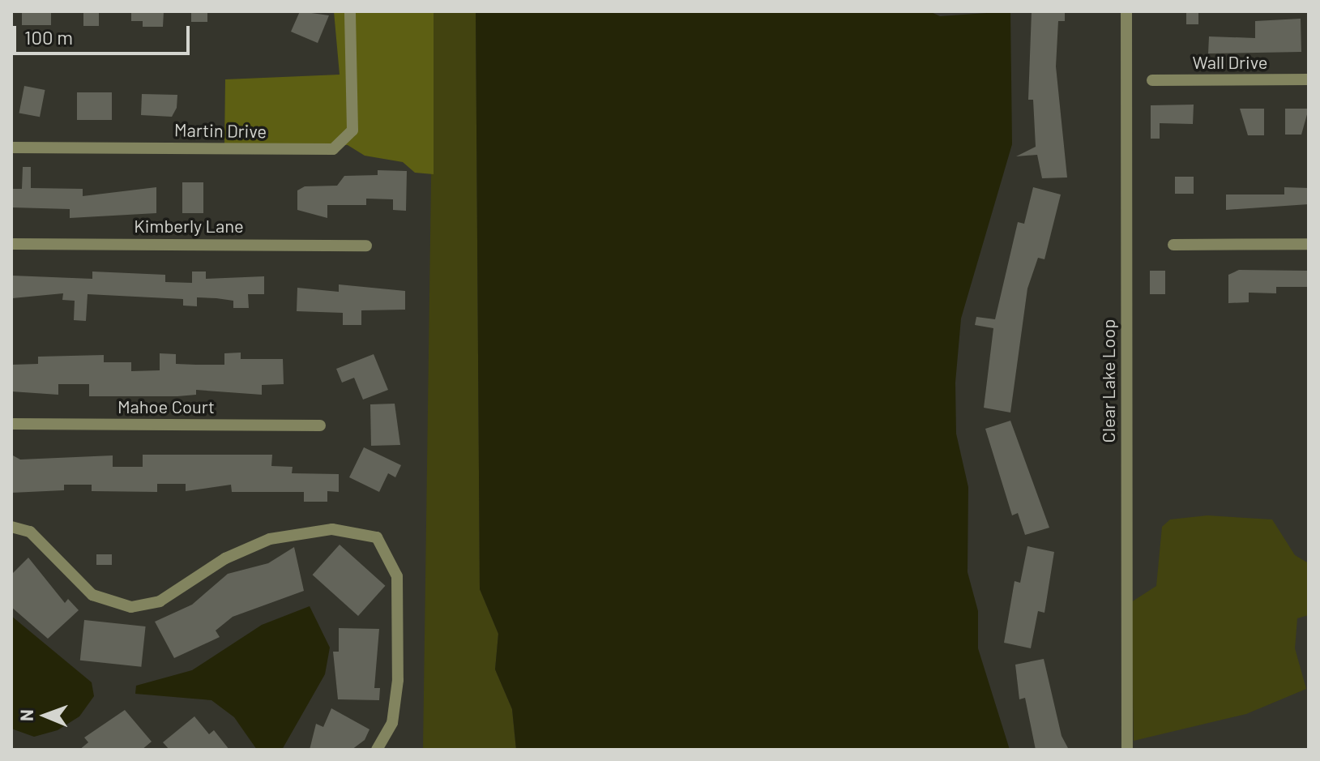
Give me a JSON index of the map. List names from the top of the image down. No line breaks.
{"streets":{"street":["Wall Drive","Martin Drive","Kimberly Lane","Clear Lake Loop","Mahoe Court"]},"scale_bar":"100 m","north":"left"}
